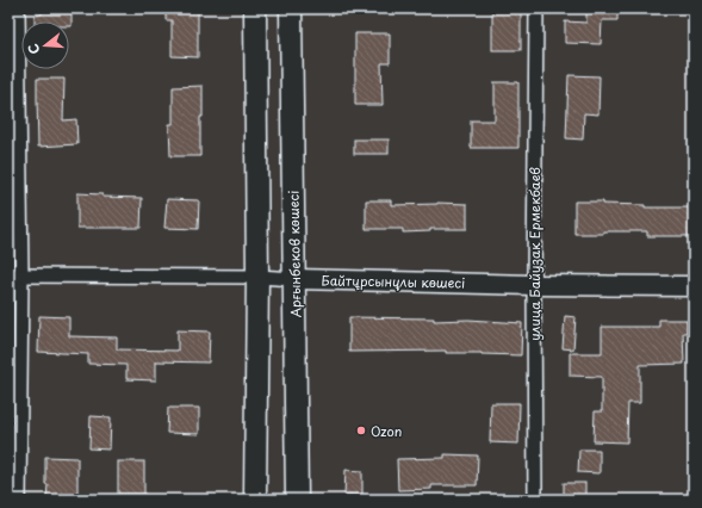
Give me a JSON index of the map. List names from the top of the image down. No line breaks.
{"streets":{"main road":["Арғынбеков көшесі","Байтұрсынұлы көшесі"],"street":["улица Байузак Ермекбаев"]},"crossings":[["Арғынбеков көшесі","Байтұрсынұлы көшесі"],["улица Байузак Ермекбаев","Байтұрсынұлы көшесі"]],"places":["Ozon"],"north":"left"}
